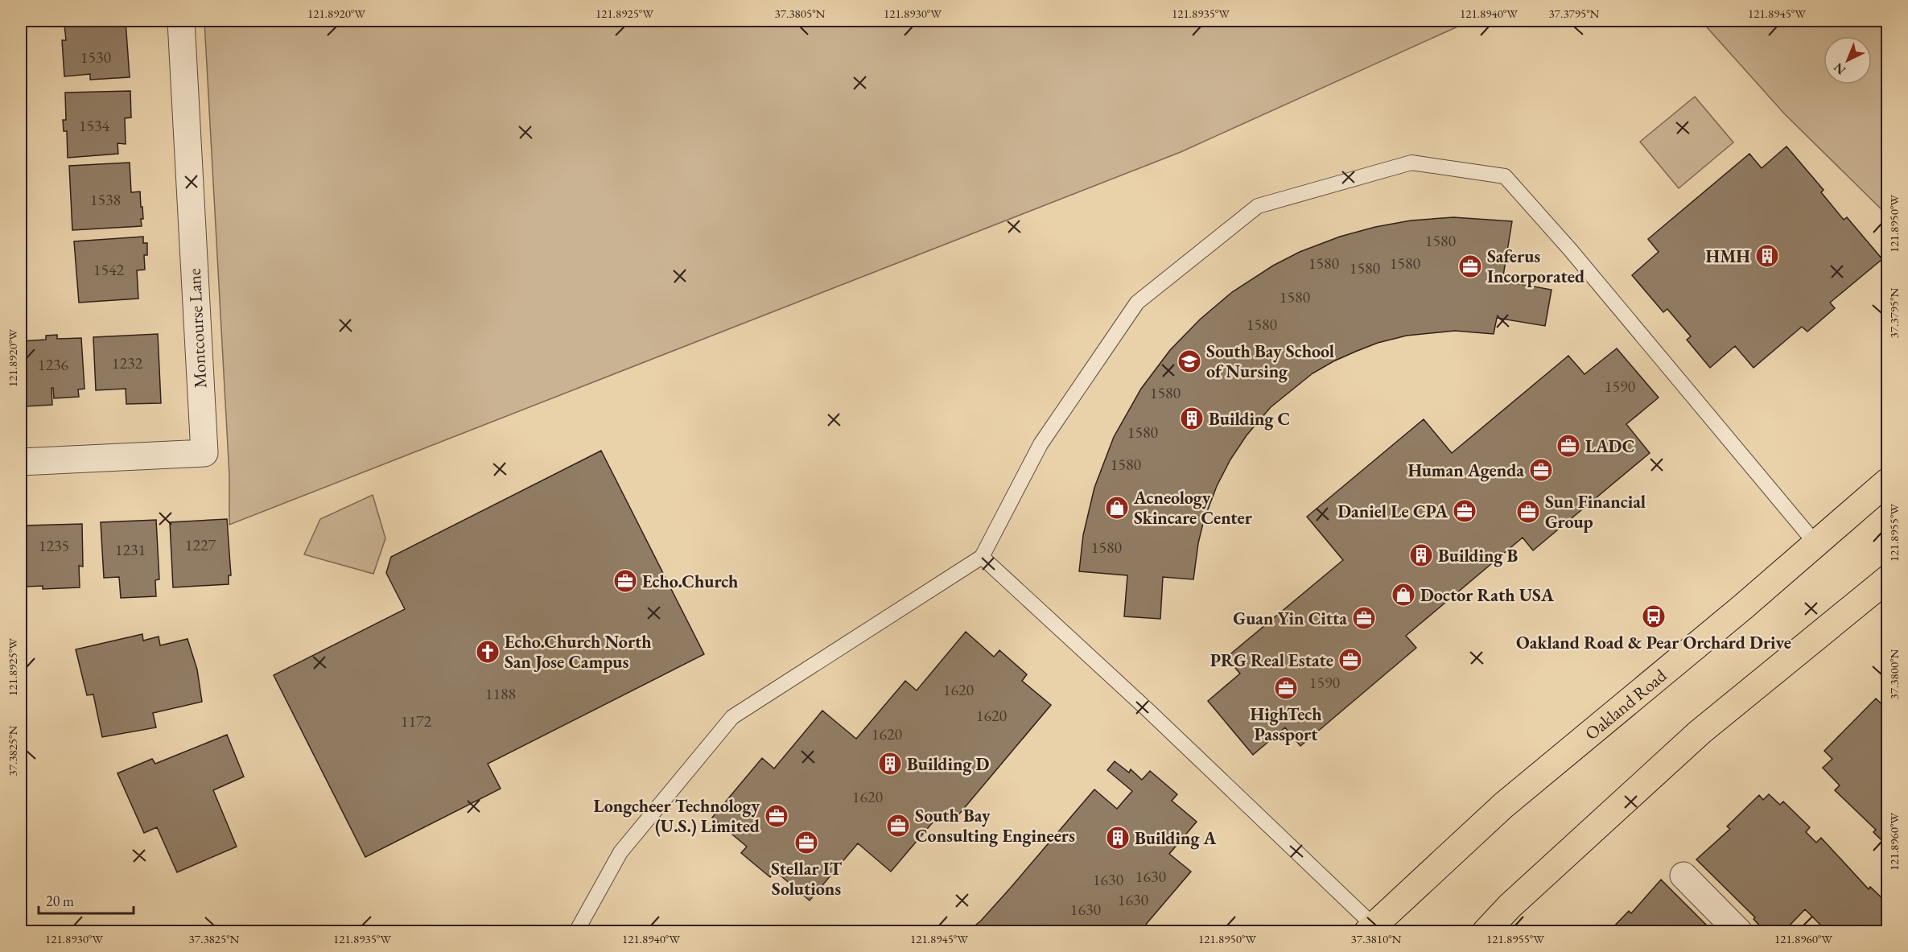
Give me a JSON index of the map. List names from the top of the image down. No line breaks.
{"streets":{"main road":["Oakland Road"],"street":["Montcourse Lane"]},"places":{"building":["HMH","Building C","Building B","Building D","Building A"],"office":["Saferus Incorporated","LADC","Human Agenda","Daniel Le CPA","Sun Financial Group","Echo.Church","Guan Yin Citta","PRG Real Estate","HighTech Passport","Longcheer Technology (U.S.) Limited","South Bay Consulting Engineers","Stellar IT Solutions"],"school or university":["South Bay School of Nursing"],"shop":["Acneology Skincare Center","Doctor Rath USA"],"bus stop":["Oakland Road & Pear Orchard Drive"],"church":["Echo.Church North San Jose Campus"]},"house_numbers":["1530","1534","1538","1580","1580","1580","1580","1542","1580","1580","1232","1236","1590","1580","1580","1580","1227","1235","1580","1231","1590","1620","1188","1620","1172","1620","1620","1630","1630","1630","1630"],"scale_bar":"20 m","north":"bottom left","coordinates":["121.8920°W","121.8925°W","37.3805°N","121.8930°W","121.8935°W","121.8940°W","37.3795°N","121.8945°W","121.8950°W","121.8955°W","37.3800°N","37.3825°N","121.8960°W","37.3810°N"]}
